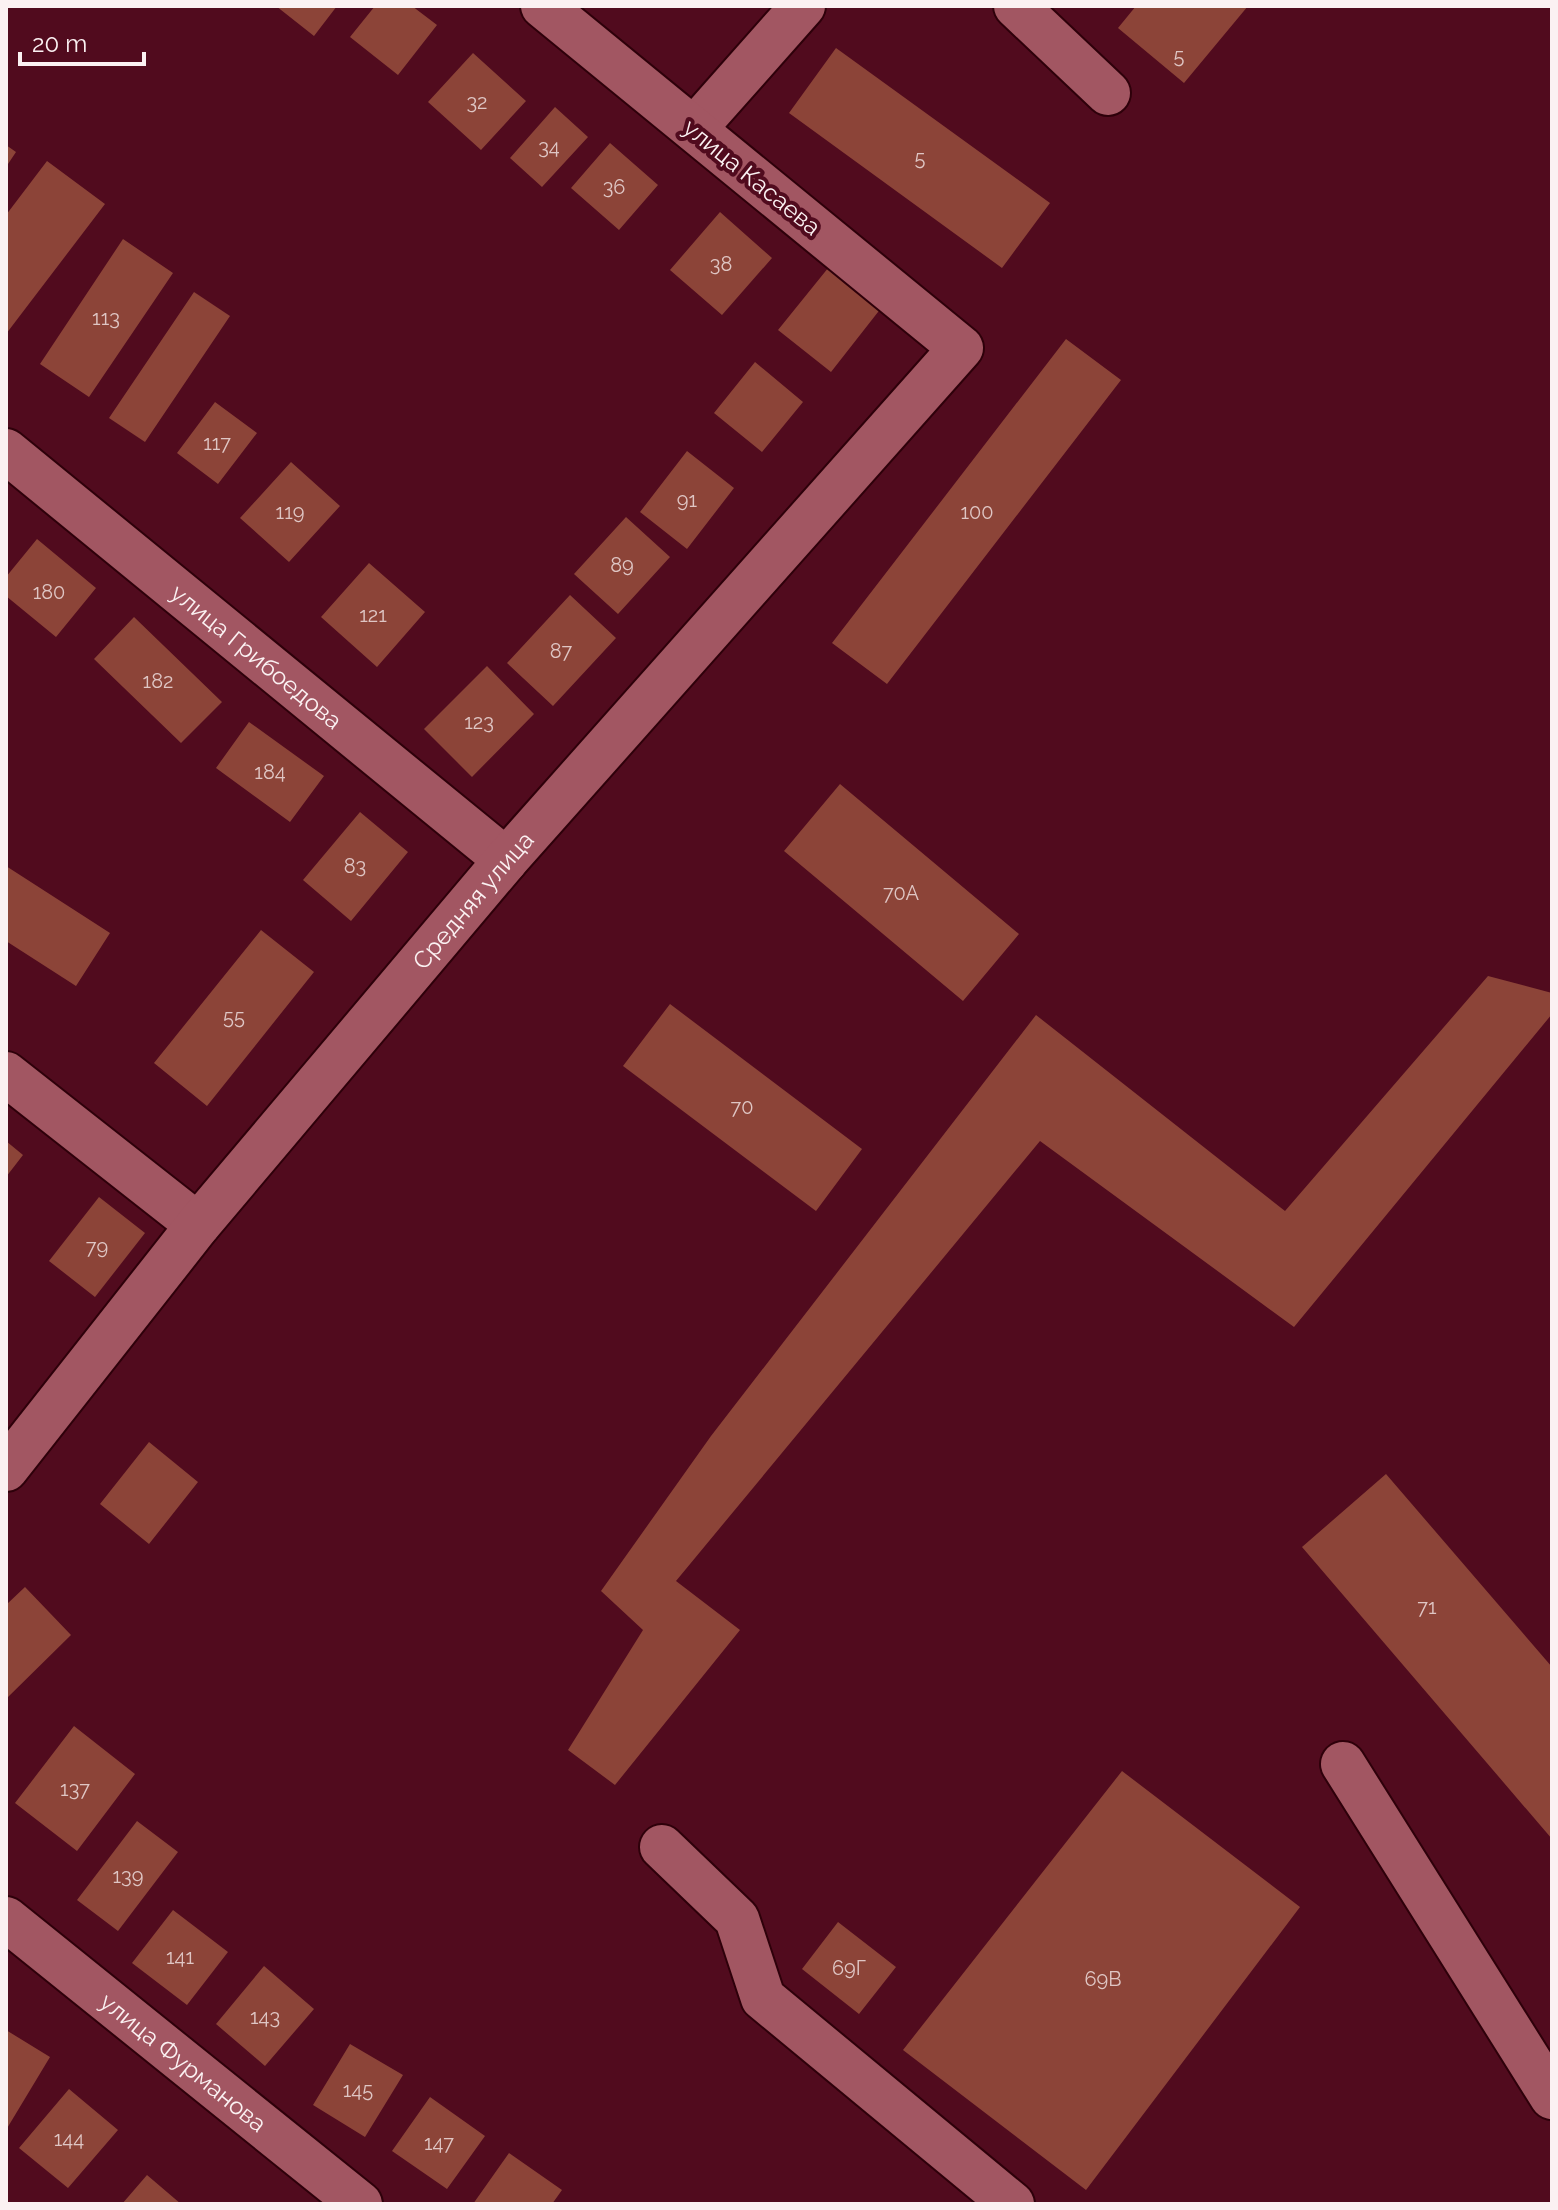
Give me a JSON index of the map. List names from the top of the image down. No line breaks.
{"streets":{"street":["улица Касаева","улица Грибоедова","Средняя улица","улица Фурманова"]},"crossings":[["улица Касаева","Средняя улица"],["улица Грибоедова","Средняя улица"]],"house_numbers":["5","32","34","5","36","38","113","117","91","119","100","89","180","121","87","182","123","184","83","70А","55","70","79","71","137","139","141","69Г","69В","143","145","144","147"],"scale_bar":"20 m"}
